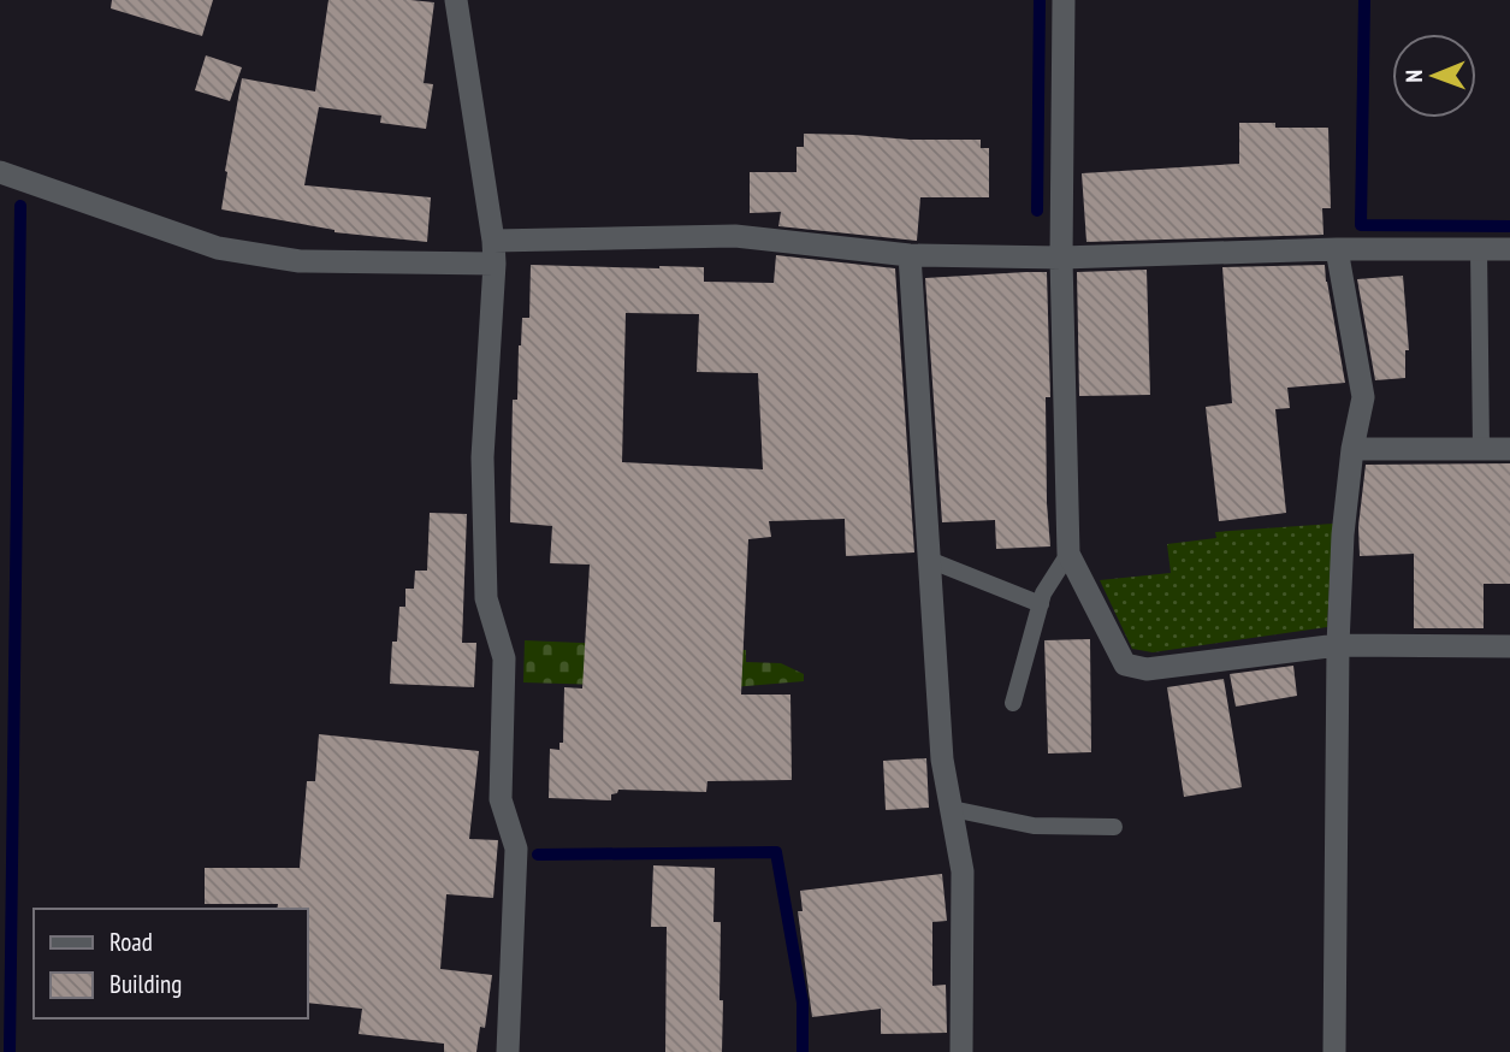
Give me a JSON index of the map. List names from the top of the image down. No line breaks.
{"legend":["Road","Building"],"north":"left"}
